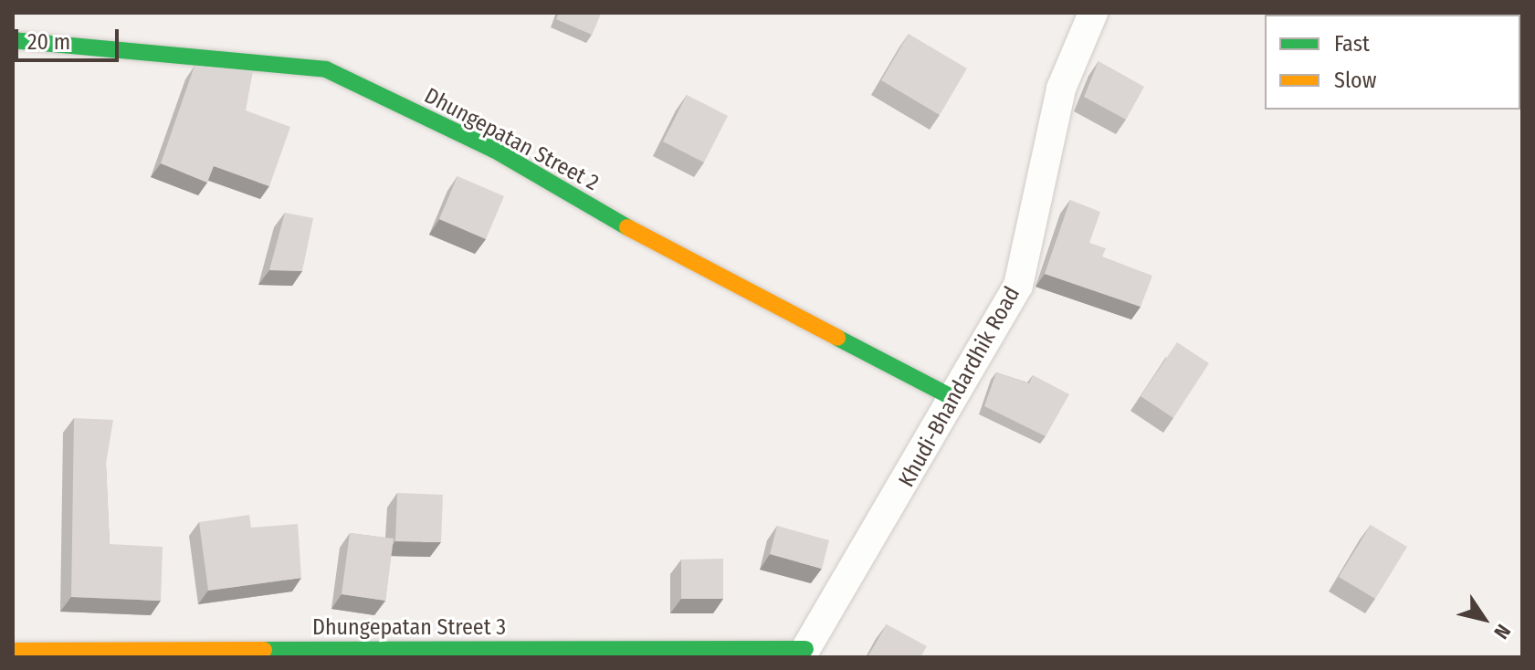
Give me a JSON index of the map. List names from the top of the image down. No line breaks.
{"streets":{"street":["Dhungepatan Street 2","Khudi-Bhandardhik Road","Dhungepatan Street 3"]},"crossings":[["Dhungepatan Street 2","Khudi-Bhandardhik Road"],["Khudi-Bhandardhik Road","Dhungepatan Street 3"]],"legend":["Fast","Slow"],"scale_bar":"20 m","north":"bottom right"}
